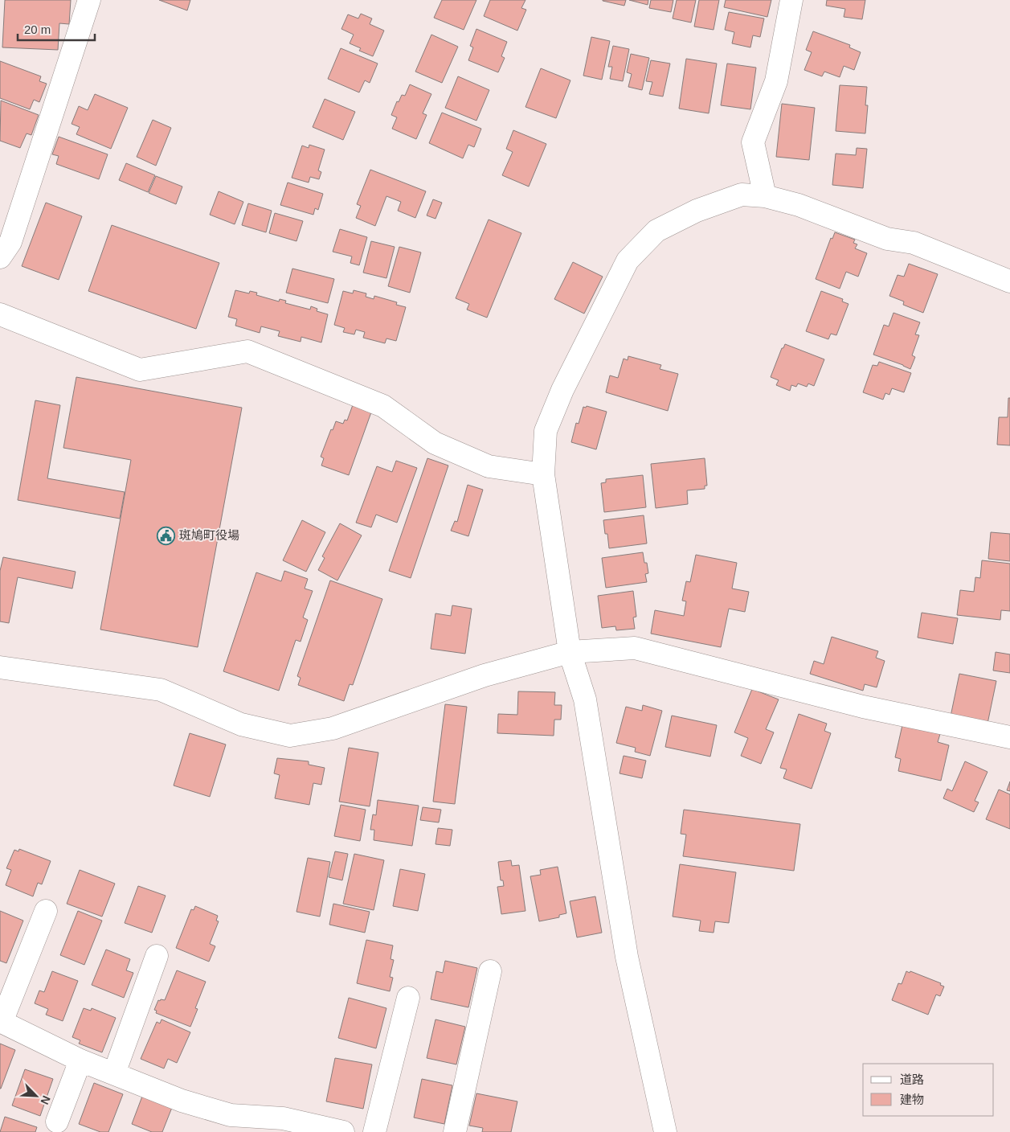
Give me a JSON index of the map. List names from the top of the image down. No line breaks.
{"places":{"public building":["斑鳩町役場"]},"legend":["道路","建物"],"scale_bar":"20 m","north":"bottom right"}
